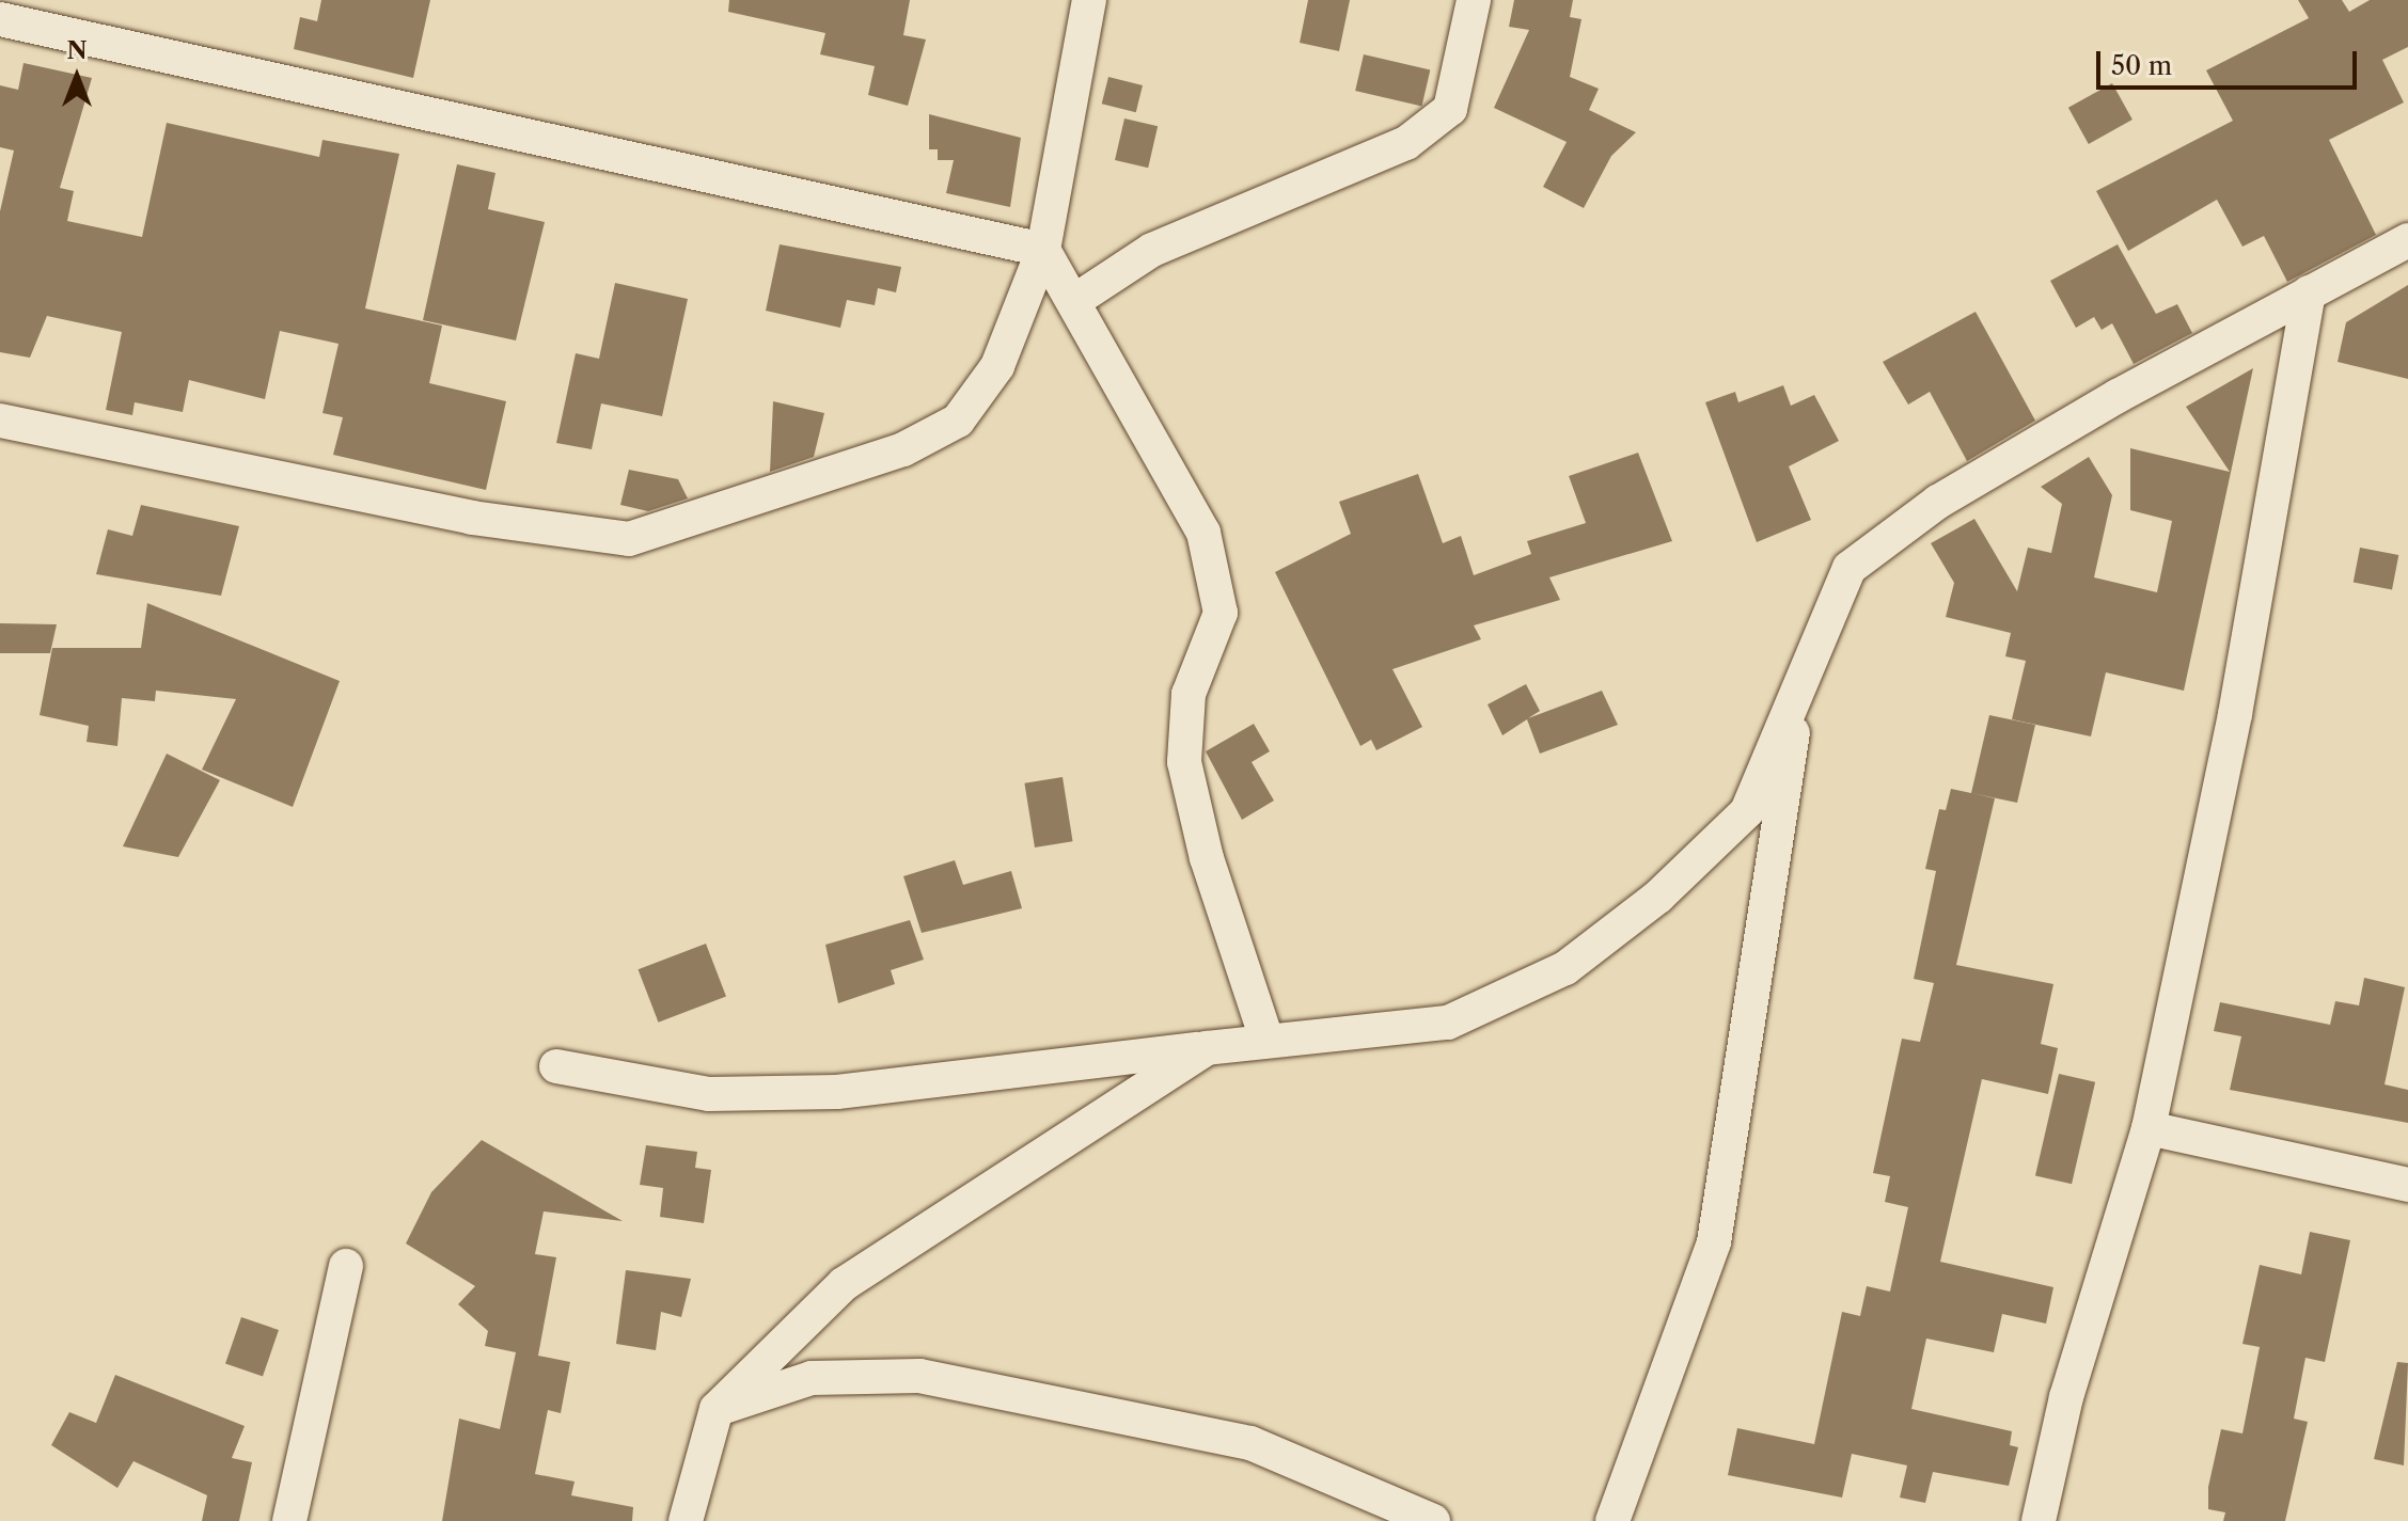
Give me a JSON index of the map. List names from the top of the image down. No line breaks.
{"scale_bar":"50 m","north":"top"}
